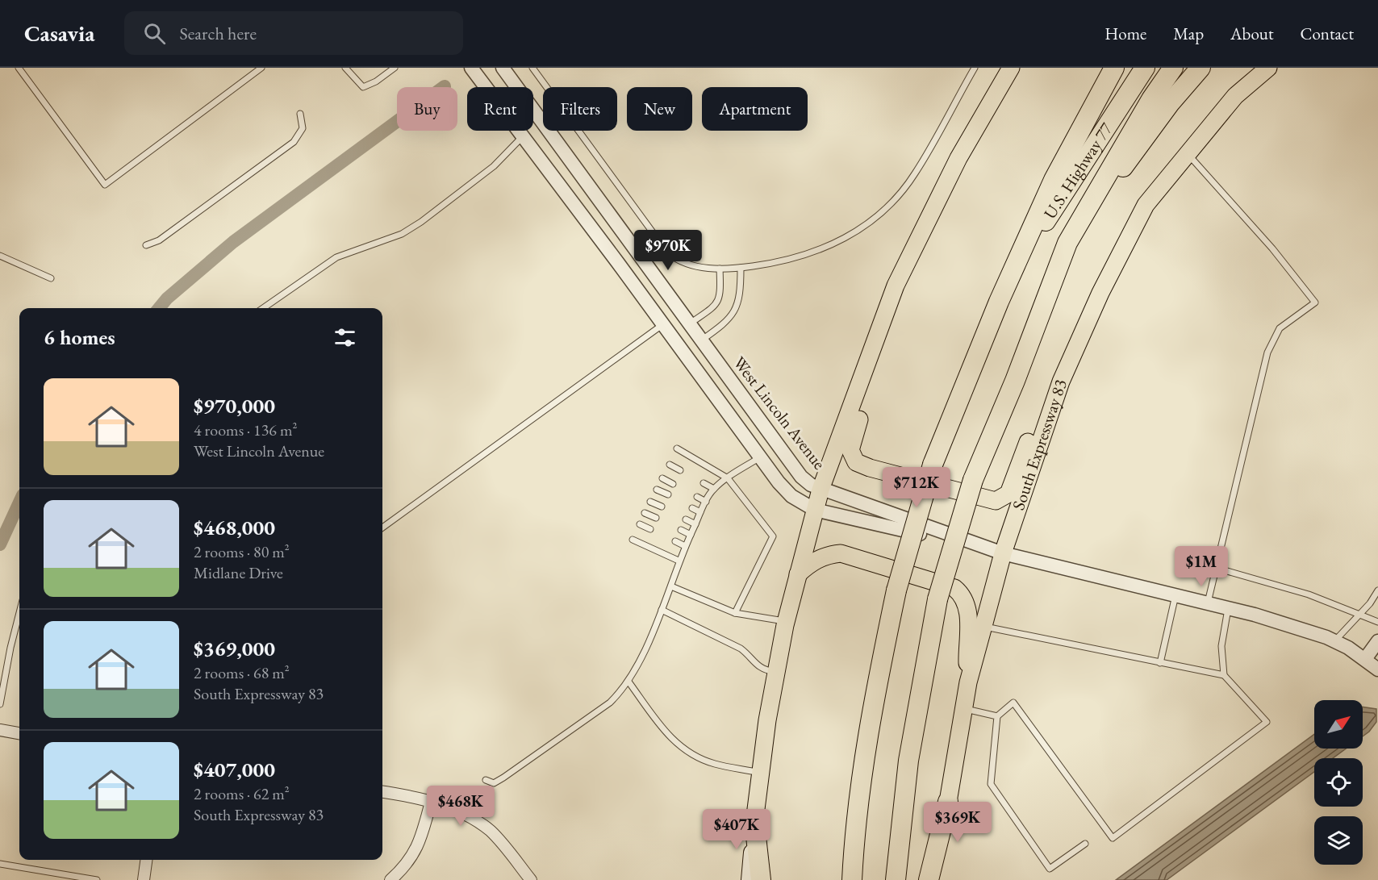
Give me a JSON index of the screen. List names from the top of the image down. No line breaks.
{"streets":{"highway":["U.S. Highway 77"],"main road":["South Expressway 83"],"street":["West Lincoln Avenue"]},"crossings":[["West Lincoln Avenue","South Expressway 83"]],"north":"top right","page":{"header":"Casavia","search":"Search here","nav":["Home","Map","About","Contact"],"chip":["Buy","Rent","Filters","New","Apartment"],"price":["$970K","$712K","$1M","$468K","$369K","$407K"],"heading":"6 homes","list":[{"name":"$970,000","note":"4 rooms · 136 m² · West Lincoln Avenue"},{"name":"$468,000","note":"2 rooms · 80 m² · Midlane Drive"},{"name":"$369,000","note":"2 rooms · 68 m² · South Expressway 83"},{"name":"$407,000","note":"2 rooms · 62 m² · South Expressway 83"}]}}
